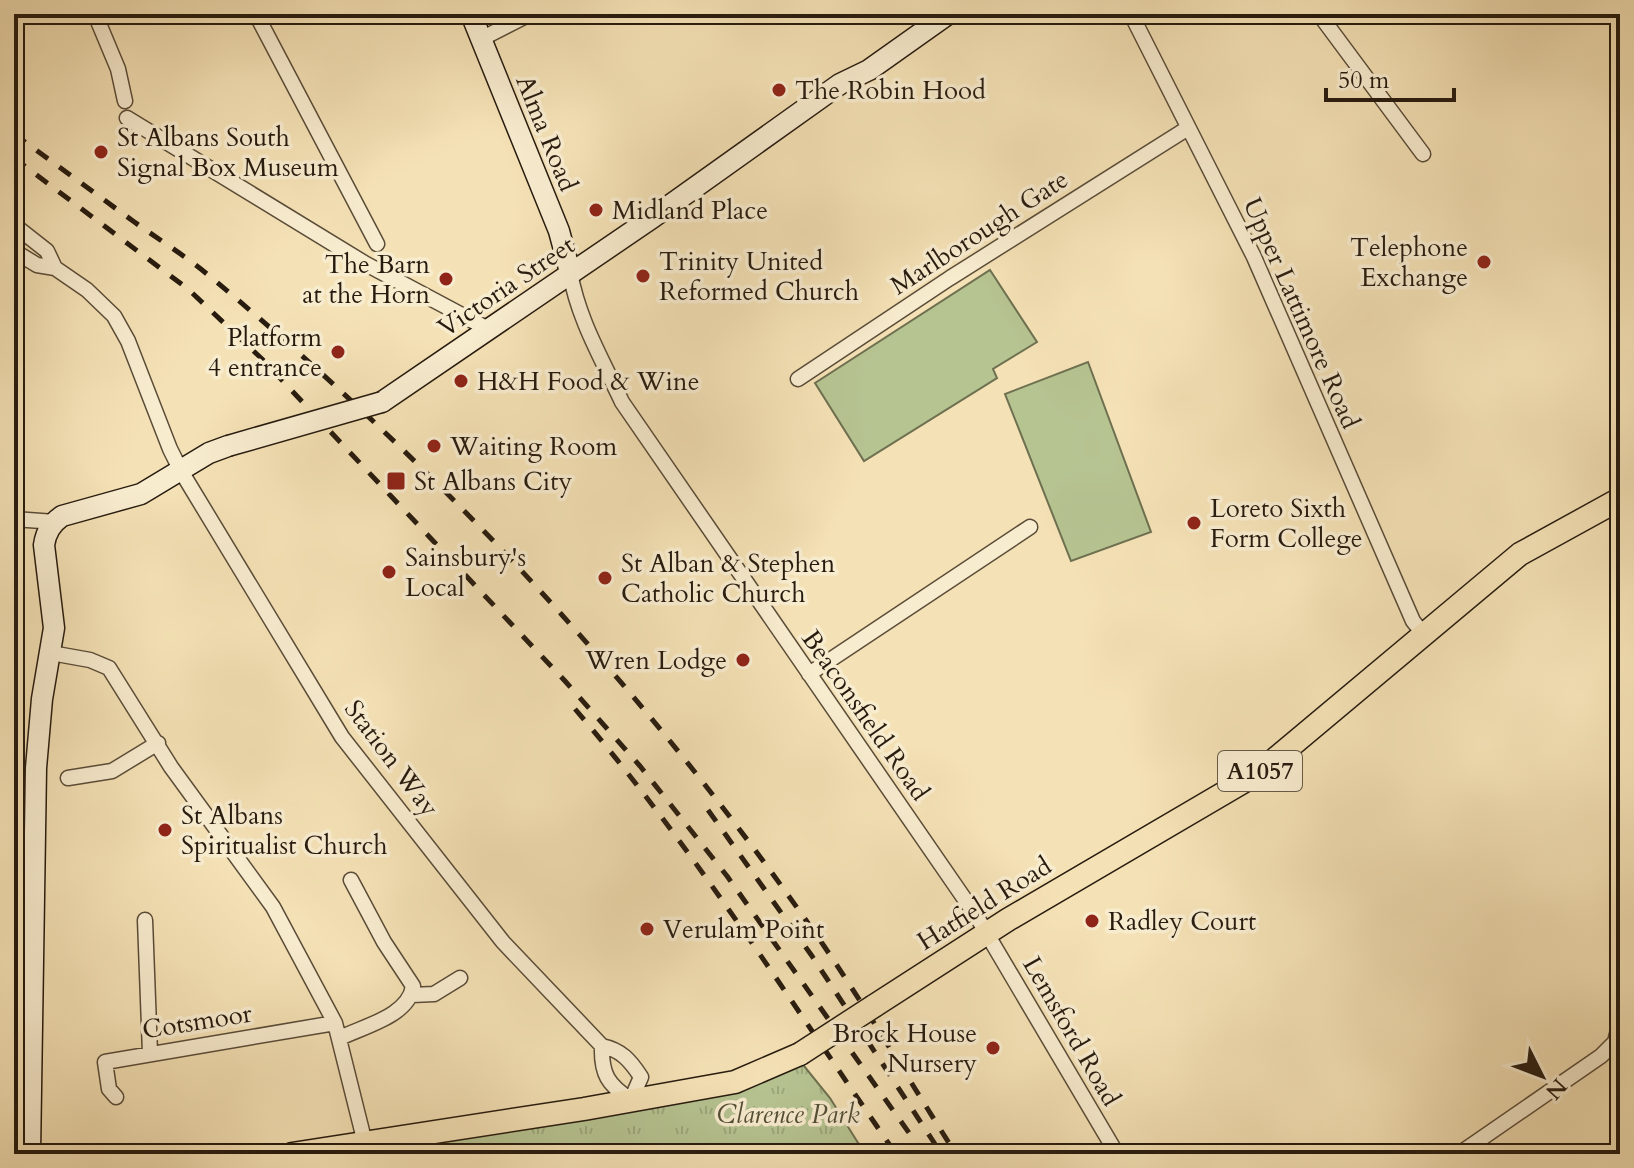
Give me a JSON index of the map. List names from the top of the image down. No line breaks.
{"streets":{"main road":["Alma Road","Victoria Street","A1057","Hatfield Road"],"street":["Marlborough Gate","Upper Lattimore Road","Beaconsfield Road","Station Way","Cotsmoor","Lemsford Road"]},"crossings":[["Alma Road","Victoria Street"],["Alma Road","Beaconsfield Road"],["Marlborough Gate","Upper Lattimore Road"],["Victoria Street","Beaconsfield Road"],["Victoria Street","Station Way"],["Upper Lattimore Road","Hatfield Road"],["Beaconsfield Road","Hatfield Road"],["Beaconsfield Road","Lemsford Road"],["Station Way","Hatfield Road"],["Hatfield Road","Lemsford Road"]],"parks":["Clarence Park"],"places":{"other":["The Robin Hood","St Albans South Signal Box Museum","Midland Place","Telephone Exchange","Trinity United Reformed Church","The Barn at the Horn","Platform 4 entrance","H&H Food & Wine","Waiting Room","Loreto Sixth Form College","Sainsbury's Local","St Alban & Stephen Catholic Church","Wren Lodge","St Albans Spiritualist Church","Radley Court","Verulam Point","Brock House Nursery"],"transit":["St Albans City"]},"scale_bar":"50 m","north":"bottom right"}
